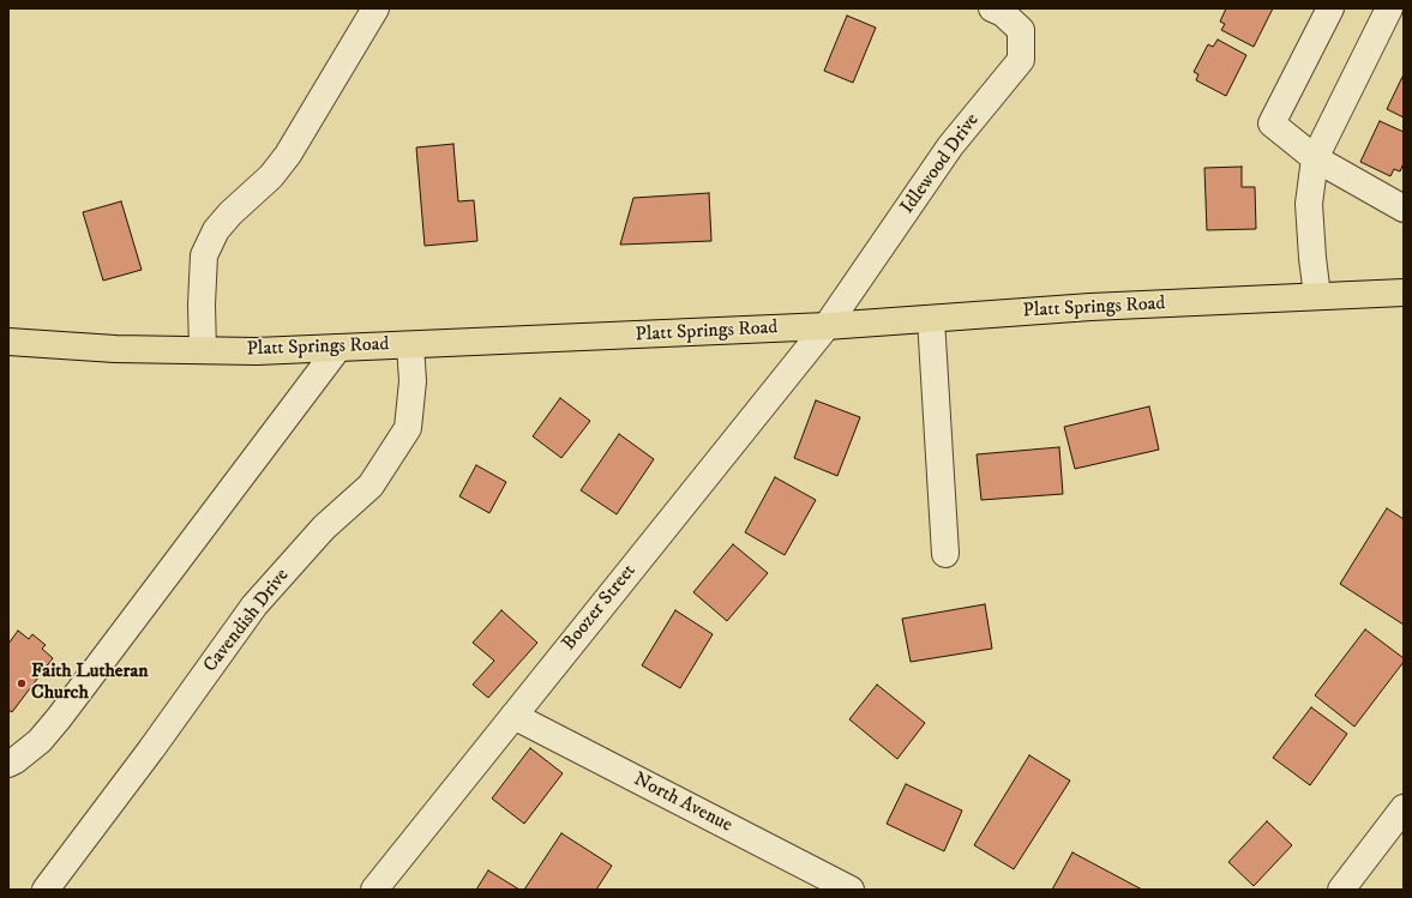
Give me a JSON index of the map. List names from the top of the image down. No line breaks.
{"streets":{"main road":["Platt Springs Road"],"street":["Idlewood Drive","Boozer Street","Cavendish Drive","North Avenue"]},"crossings":[["Idlewood Drive","Platt Springs Road"],["Idlewood Drive","Boozer Street"],["Platt Springs Road","Boozer Street"],["Platt Springs Road","Cavendish Drive"],["Boozer Street","North Avenue"]],"places":["Faith Lutheran Church"]}
